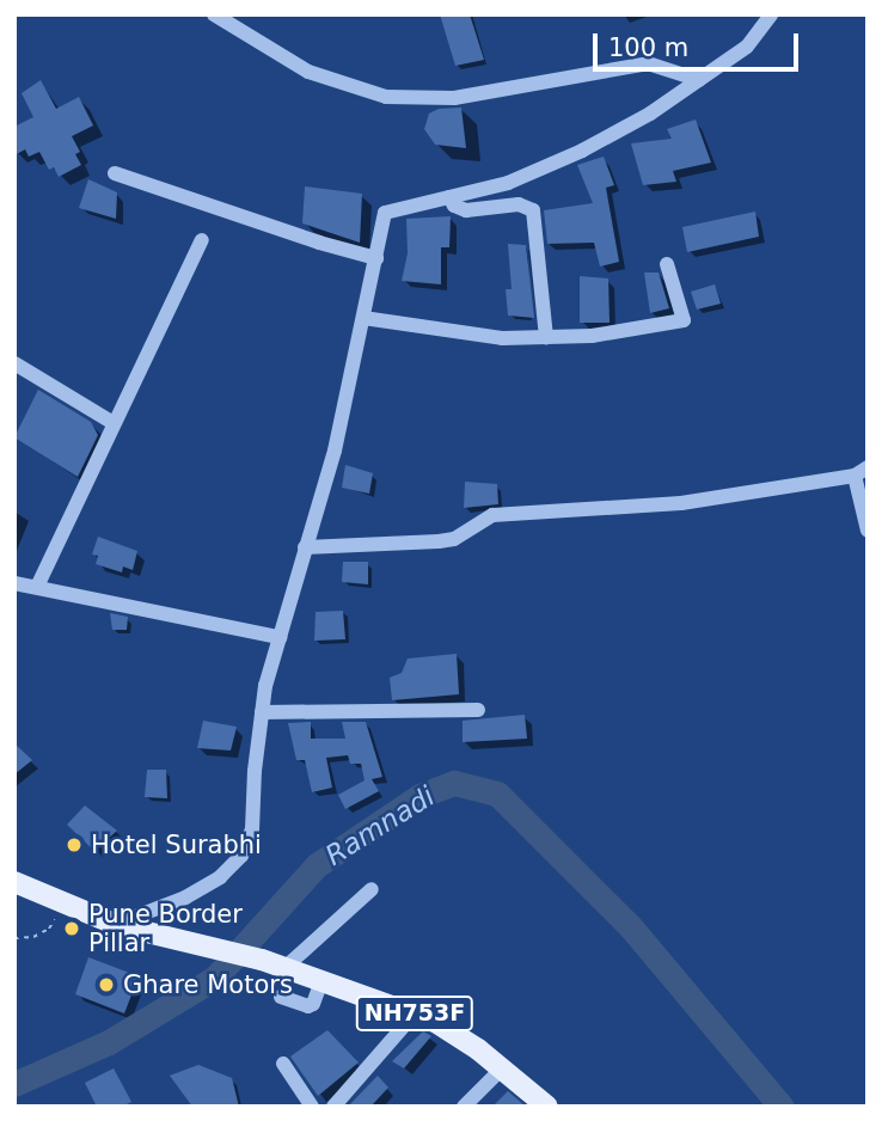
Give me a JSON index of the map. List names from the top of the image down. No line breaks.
{"streets":{"main road":["NH753F"]},"water":["Ramnadi"],"places":["Hotel Surabhi","Pune Border Pillar","Ghare Motors"],"scale_bar":"100 m"}
